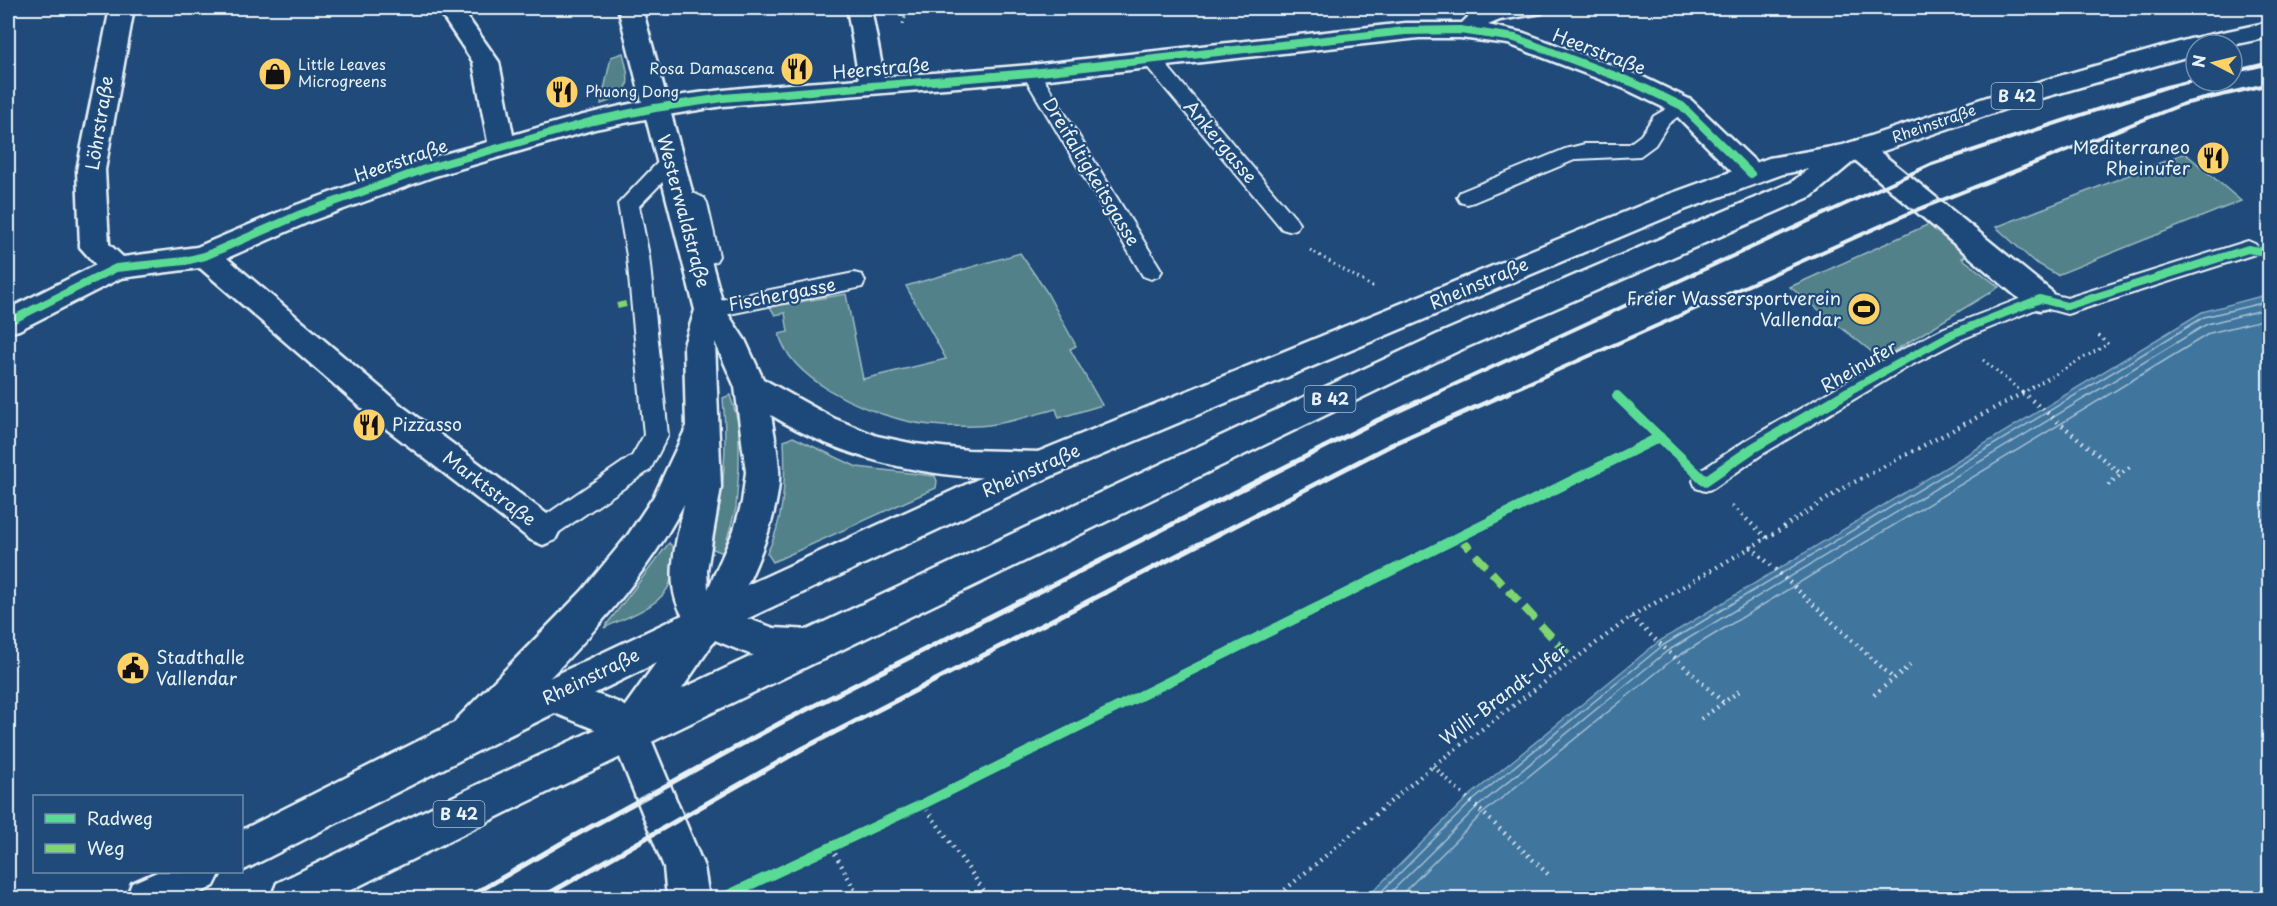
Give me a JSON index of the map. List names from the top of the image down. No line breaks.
{"streets":{"main road":["Heerstraße","B 42","Löhrstraße","Rheinstraße","Westerwaldstraße","Marktstraße"],"lane":["Ankergasse","Dreifaltigkeitsgasse","Fischergasse","Rheinufer"],"path":["Willi-Brandt-Ufer"]},"crossings":[["Heerstraße","Löhrstraße"],["Heerstraße","Rheinstraße"],["Heerstraße","Ankergasse"],["Heerstraße","Dreifaltigkeitsgasse"],["Heerstraße","Westerwaldstraße"],["Heerstraße","Marktstraße"],["Rheinstraße","Westerwaldstraße"],["Westerwaldstraße","Fischergasse"],["Westerwaldstraße","Marktstraße"],["Rheinufer","Willi-Brandt-Ufer"]],"places":{"restaurant":["Rosa Damascena","Phuong Dong","Mediterraneo Rheinufer","Pizzasso"],"shop":["Little Leaves Microgreens"],"sports":["Freier Wassersportverein Vallendar"],"public building":["Stadthalle Vallendar"]},"legend":["Radweg","Weg"],"north":"left"}
